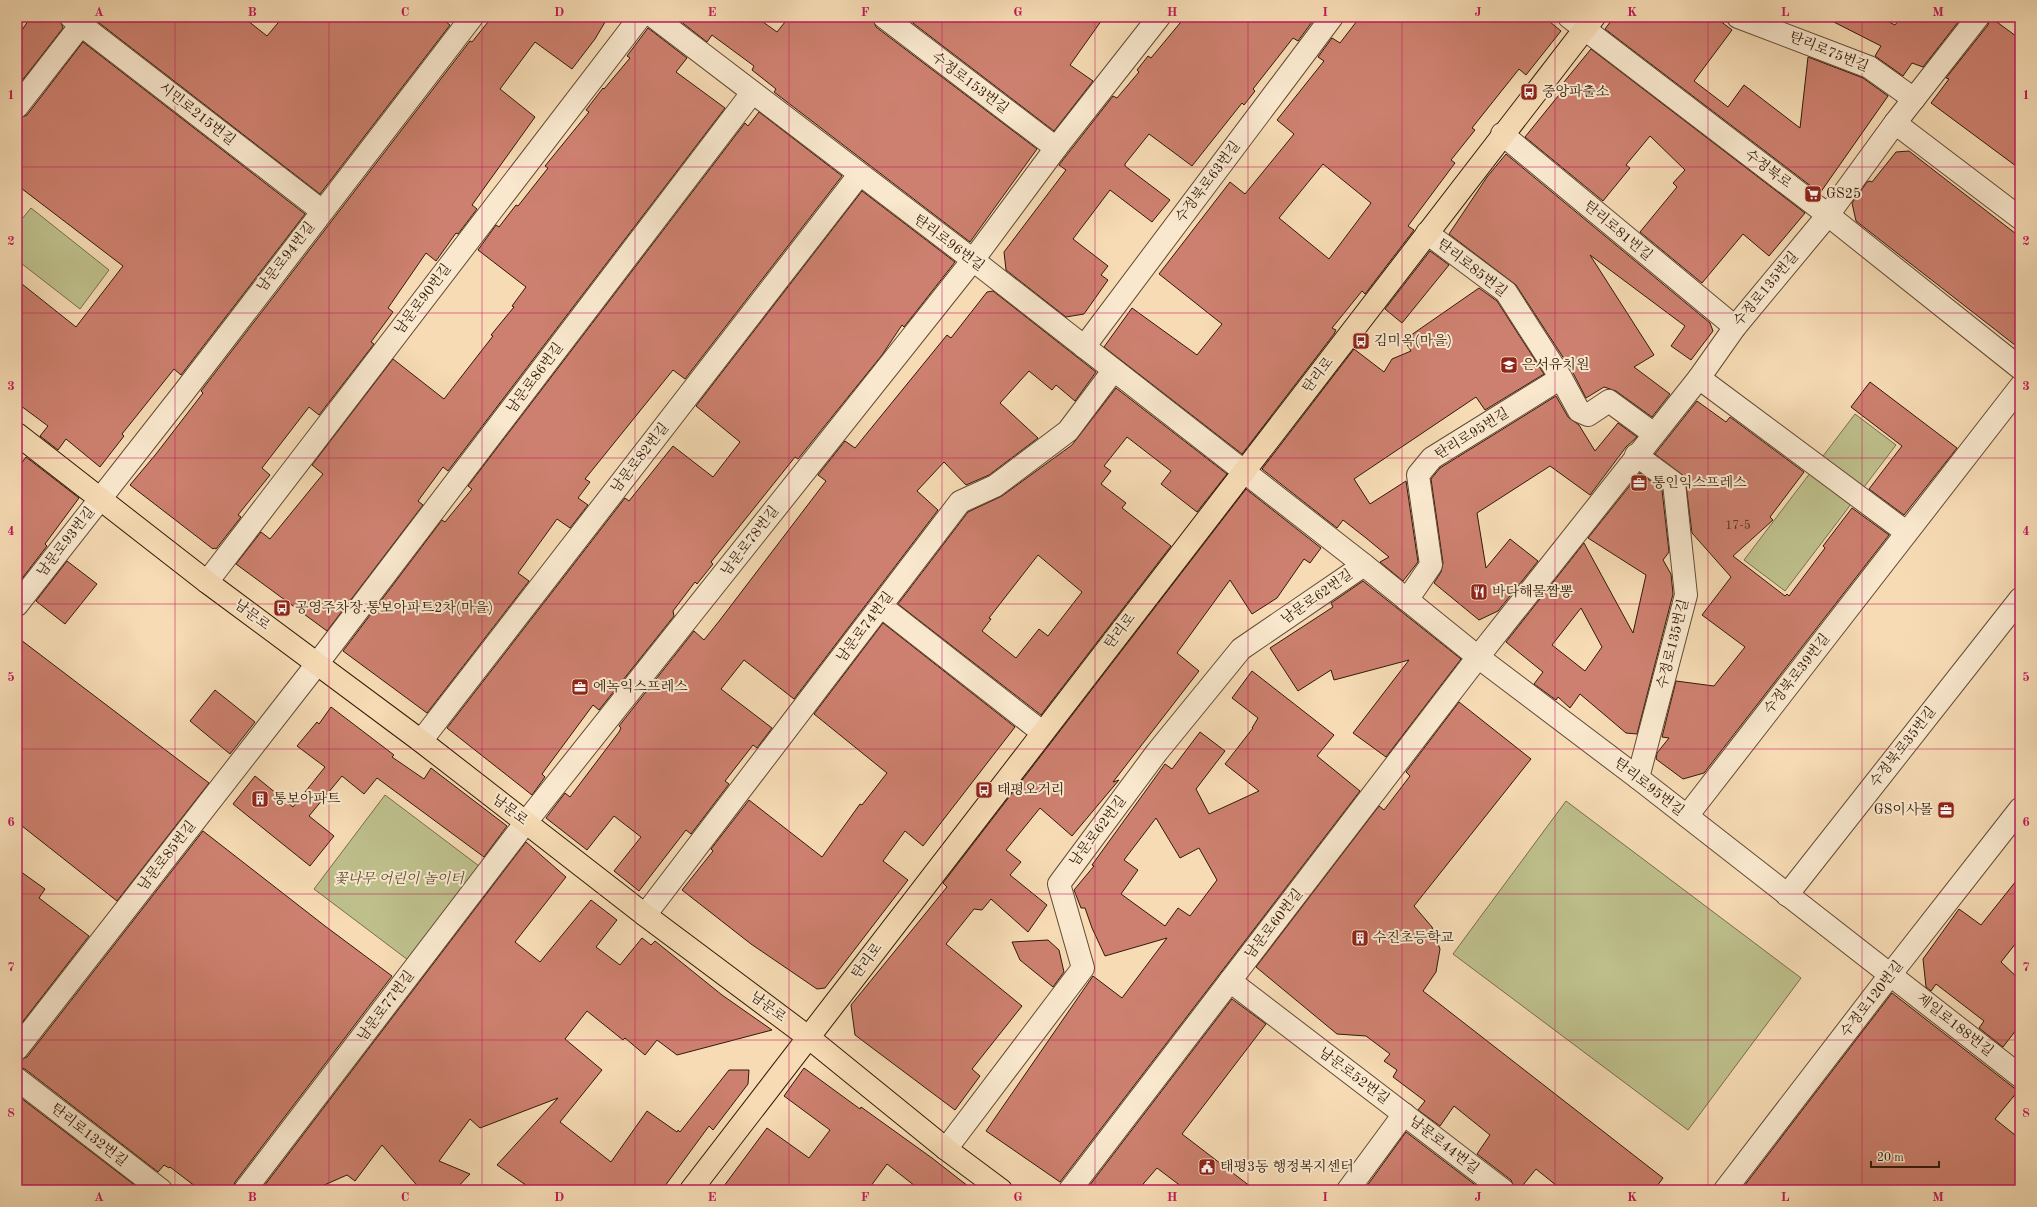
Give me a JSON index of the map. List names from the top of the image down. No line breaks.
{"streets":{"main road":["탄리로","남문로"],"street":["탄리로75번길","수정로153번길","시민로215번길","수정북로","수정북로63번길","탄리로81번길","탄리로96번길","남문로94번길","탄리로85번길","수정로135번길","남문로90번길","남문로86번길","탄리로95번길","남문로82번길","남문로78번길","남문로93번길","남문로62번길","남문로74번길","수정북로39번길","수정북로35번길","남문로85번길","남문로60번길","수정로120번길","남문로77번길","제일로188번길","남문로52번길","탄리로132번길","남문로44번길"]},"crossings":[["탄리로75번길","수정로135번길"],["시민로215번길","남문로94번길"],["수정북로","수정로135번길"],["수정북로","탄리로"],["수정북로63번길","탄리로96번길"],["탄리로81번길","수정로135번길"],["탄리로81번길","탄리로"],["탄리로96번길","탄리로"],["탄리로96번길","남문로86번길"],["탄리로96번길","탄리로95번길"],["탄리로96번길","남문로82번길"],["탄리로96번길","남문로78번길"],["탄리로96번길","남문로74번길"],["남문로94번길","남문로93번길"],["남문로94번길","남문로"],["탄리로85번길","수정로135번길"],["탄리로85번길","탄리로"],["탄리로85번길","탄리로95번길"],["수정로135번길","탄리로95번길"],["수정로135번길","남문로60번길"],["남문로90번길","남문로"],["탄리로","탄리로95번길"],["탄리로","남문로"],["남문로86번길","남문로"],["남문로86번길","남문로85번길"],["탄리로95번길","남문로62번길"],["탄리로95번길","수정북로39번길"],["탄리로95번길","수정북로35번길"],["탄리로95번길","남문로60번길"],["탄리로95번길","수정로120번길"],["탄리로95번길","제일로188번길"],["남문로82번길","남문로"],["남문로78번길","남문로"],["남문로78번길","남문로77번길"],["남문로93번길","남문로"],["남문로62번길","남문로"],["남문로","남문로74번길"],["남문로","남문로85번길"],["남문로","남문로77번길"],["남문로60번길","남문로52번길"],["수정로120번길","제일로188번길"],["남문로52번길","남문로44번길"]],"parks":["꽃나무 어린이 놀이터"],"places":{"bus stop":["중앙파출소","김미옥(마을)","공영주차장.통보아파트2차(마을)","태평오거리"],"supermarket":["GS25"],"school or university":["은서유치원"],"office":["통인익스프레스","에녹익스프레스","GS이사몰"],"restaurant":["바다해물짬뽕"],"building":["통보아파트","수진초등학교"],"public building":["태평3동 행정복지센터"]},"house_numbers":["17-5"],"scale_bar":"20 m","grid":{"columns":["A","B","C","D","E","F","G","H","I","J","K","L","M"],"rows":["1","2","3","4","5","6","7","8"]}}
